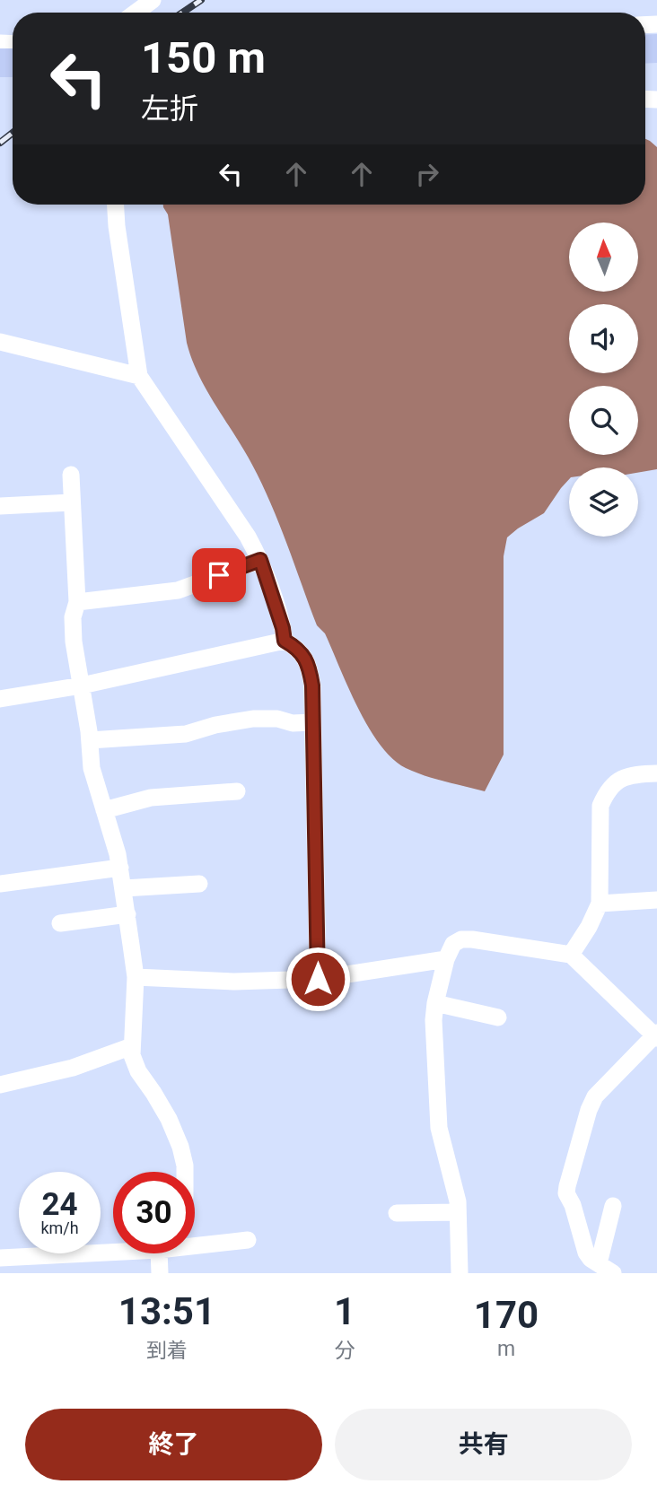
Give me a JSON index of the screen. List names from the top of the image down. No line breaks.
{"north":"top","page":{"turn":["150 m","左折"],"speed":"24 km/h","limit":"30","eta":["13:51","到着","1","分","170","m"],"buttons":["終了","共有"]}}
